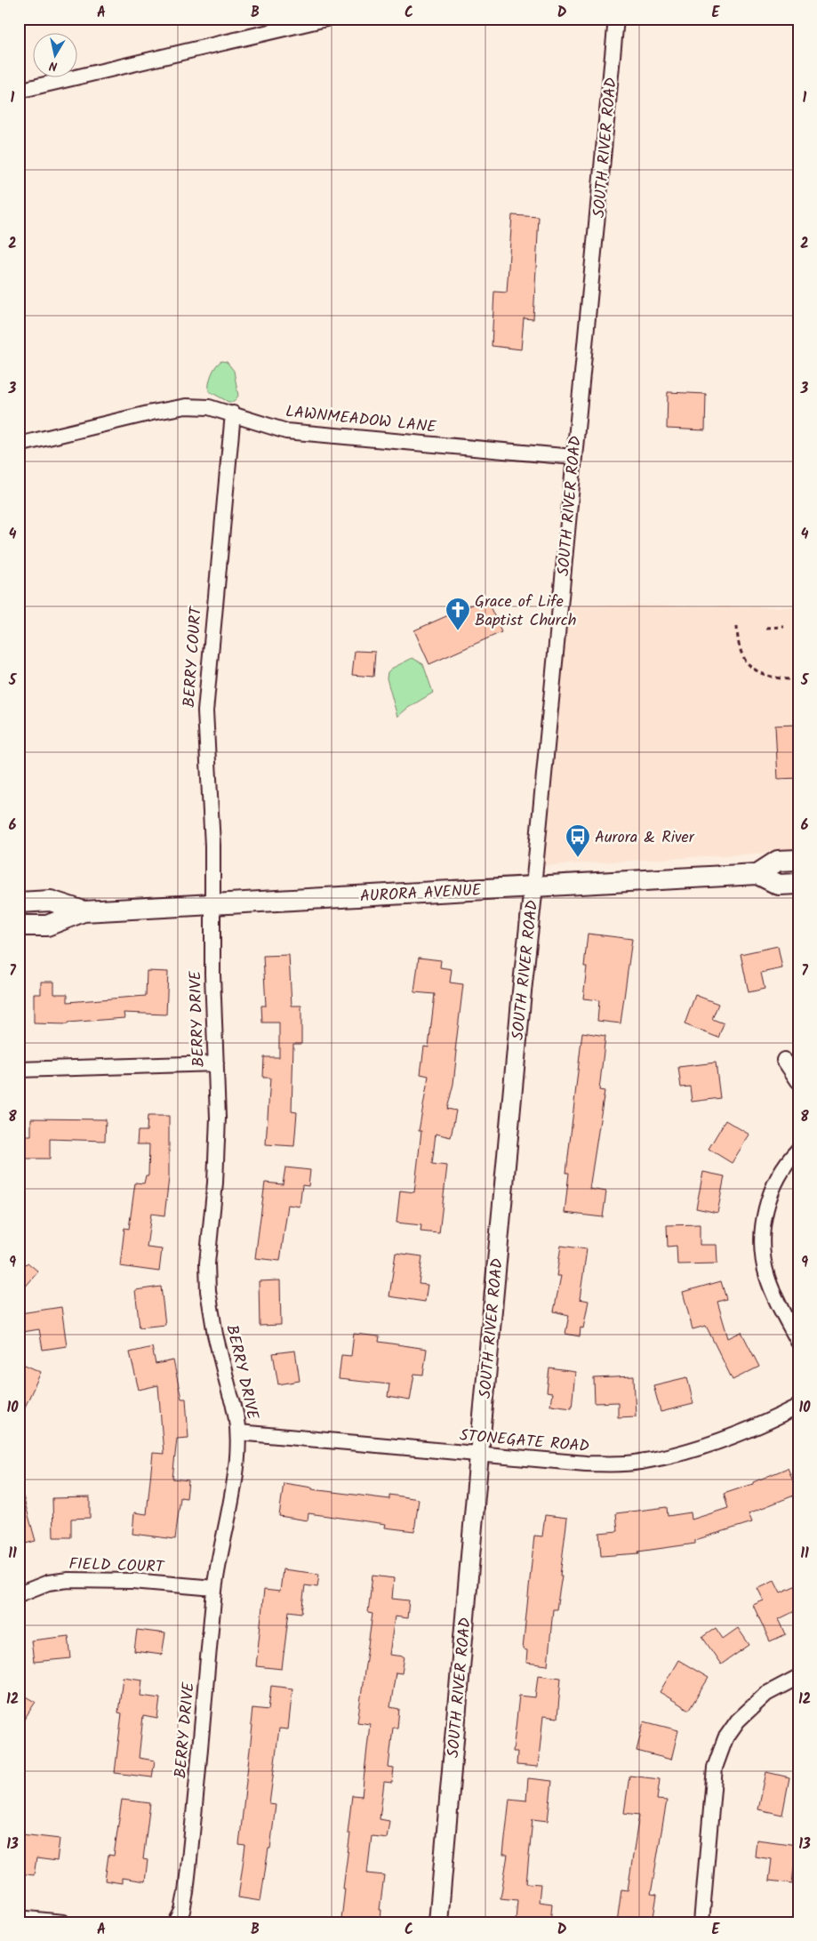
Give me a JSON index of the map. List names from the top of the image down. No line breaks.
{"streets":{"main road":["AURORA AVENUE"],"street":["SOUTH RIVER ROAD","LAWNMEADOW LANE","BERRY COURT","BERRY DRIVE","STONEGATE ROAD","FIELD COURT"]},"crossings":[["SOUTH RIVER ROAD","LAWNMEADOW LANE"],["SOUTH RIVER ROAD","AURORA AVENUE"],["SOUTH RIVER ROAD","STONEGATE ROAD"],["LAWNMEADOW LANE","BERRY COURT"],["BERRY COURT","AURORA AVENUE"],["BERRY COURT","BERRY DRIVE"],["AURORA AVENUE","BERRY DRIVE"],["BERRY DRIVE","STONEGATE ROAD"],["BERRY DRIVE","FIELD COURT"]],"places":{"church":["Grace of Life Baptist Church"],"bus stop":["Aurora & River"]},"north":"bottom","grid":{"columns":["A","B","C","D","E"],"rows":["1","2","3","4","5","6","7","8","9","10","11","12","13"]}}
